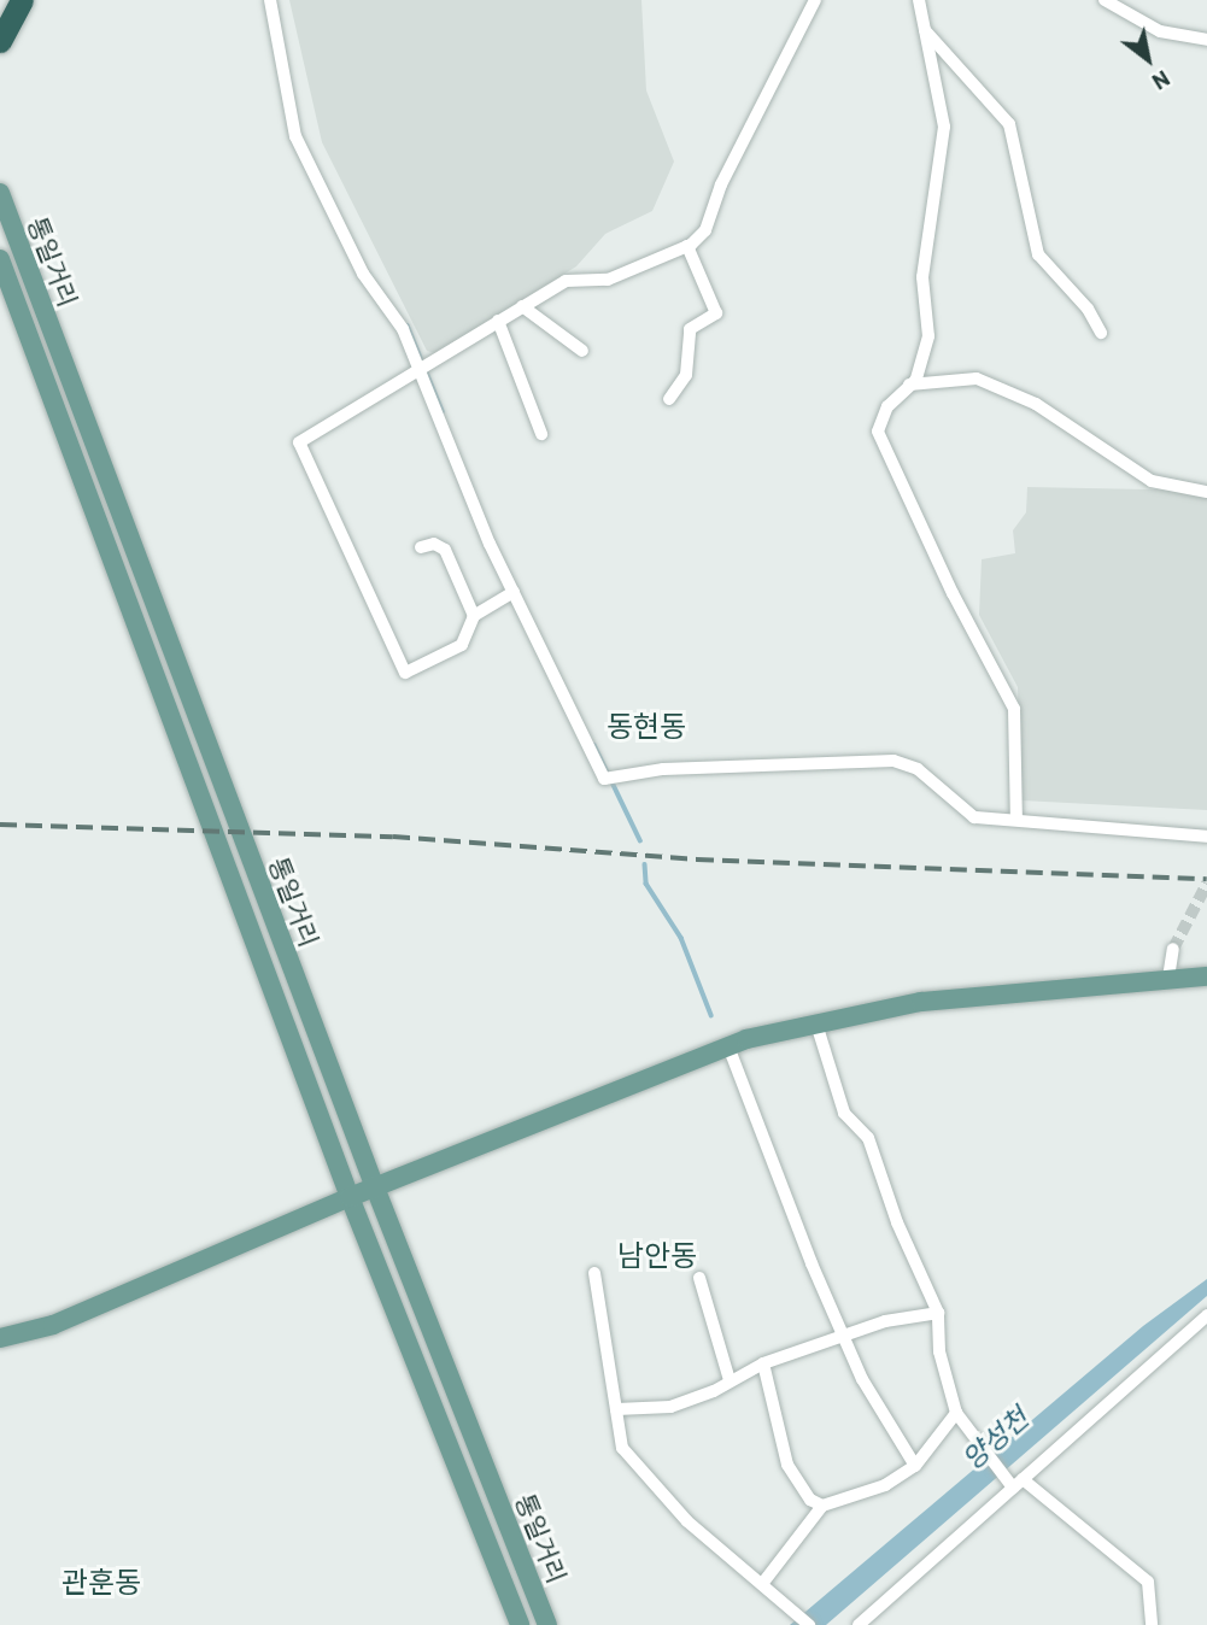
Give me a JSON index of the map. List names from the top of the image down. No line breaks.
{"streets":{"main road":["통일거리"]},"districts":["동현동","남안동","관훈동"],"water":["양성천"],"north":"bottom right"}
